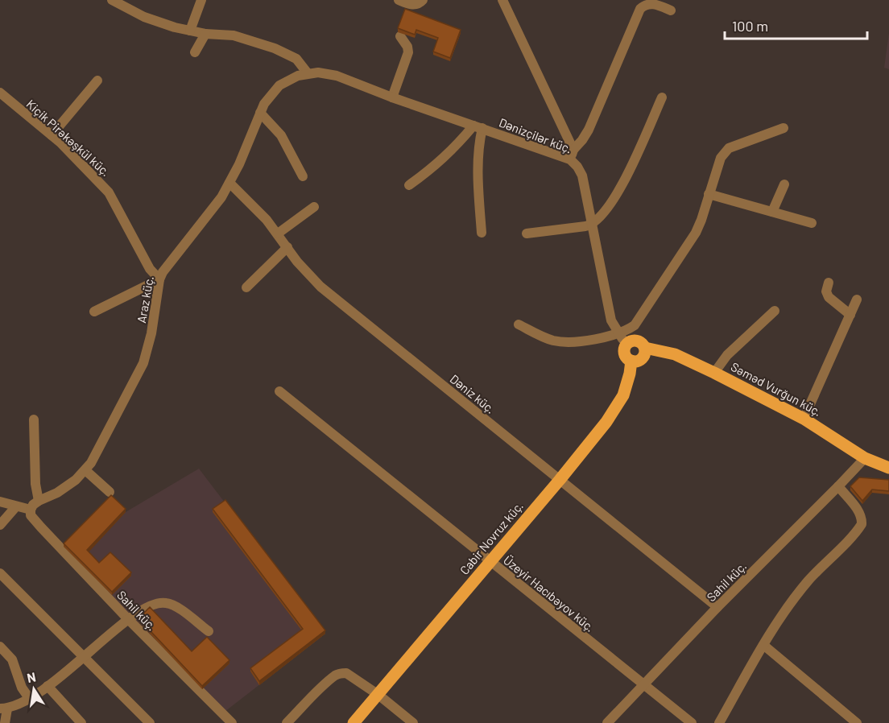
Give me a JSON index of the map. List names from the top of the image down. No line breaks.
{"streets":{"main road":["Səməd Vurğun küç.","Cabir Novruz küç."],"street":["Dәnizçilәr küç.","Kiçik Pirəkəşkül küç.","Araz küç.","Dәniz küç.","Sahil küç.","Üzeyir Hacıbəyov küç."]},"crossings":[["Dәnizçilәr küç.","Araz küç."],["Dәnizçilәr küç.","Səməd Vurğun küç."],["Dәnizçilәr küç.","Cabir Novruz küç."],["Kiçik Pirəkəşkül küç.","Araz küç."],["Araz küç.","Dәniz küç."],["Araz küç.","Sahil küç."],["Səməd Vurğun küç.","Cabir Novruz küç."],["Səməd Vurğun küç.","Sahil küç."],["Dәniz küç.","Cabir Novruz küç."],["Dәniz küç.","Sahil küç."],["Cabir Novruz küç.","Üzeyir Hacıbəyov küç."],["Sahil küç.","Üzeyir Hacıbəyov küç."]],"scale_bar":"100 m","north":"top"}
